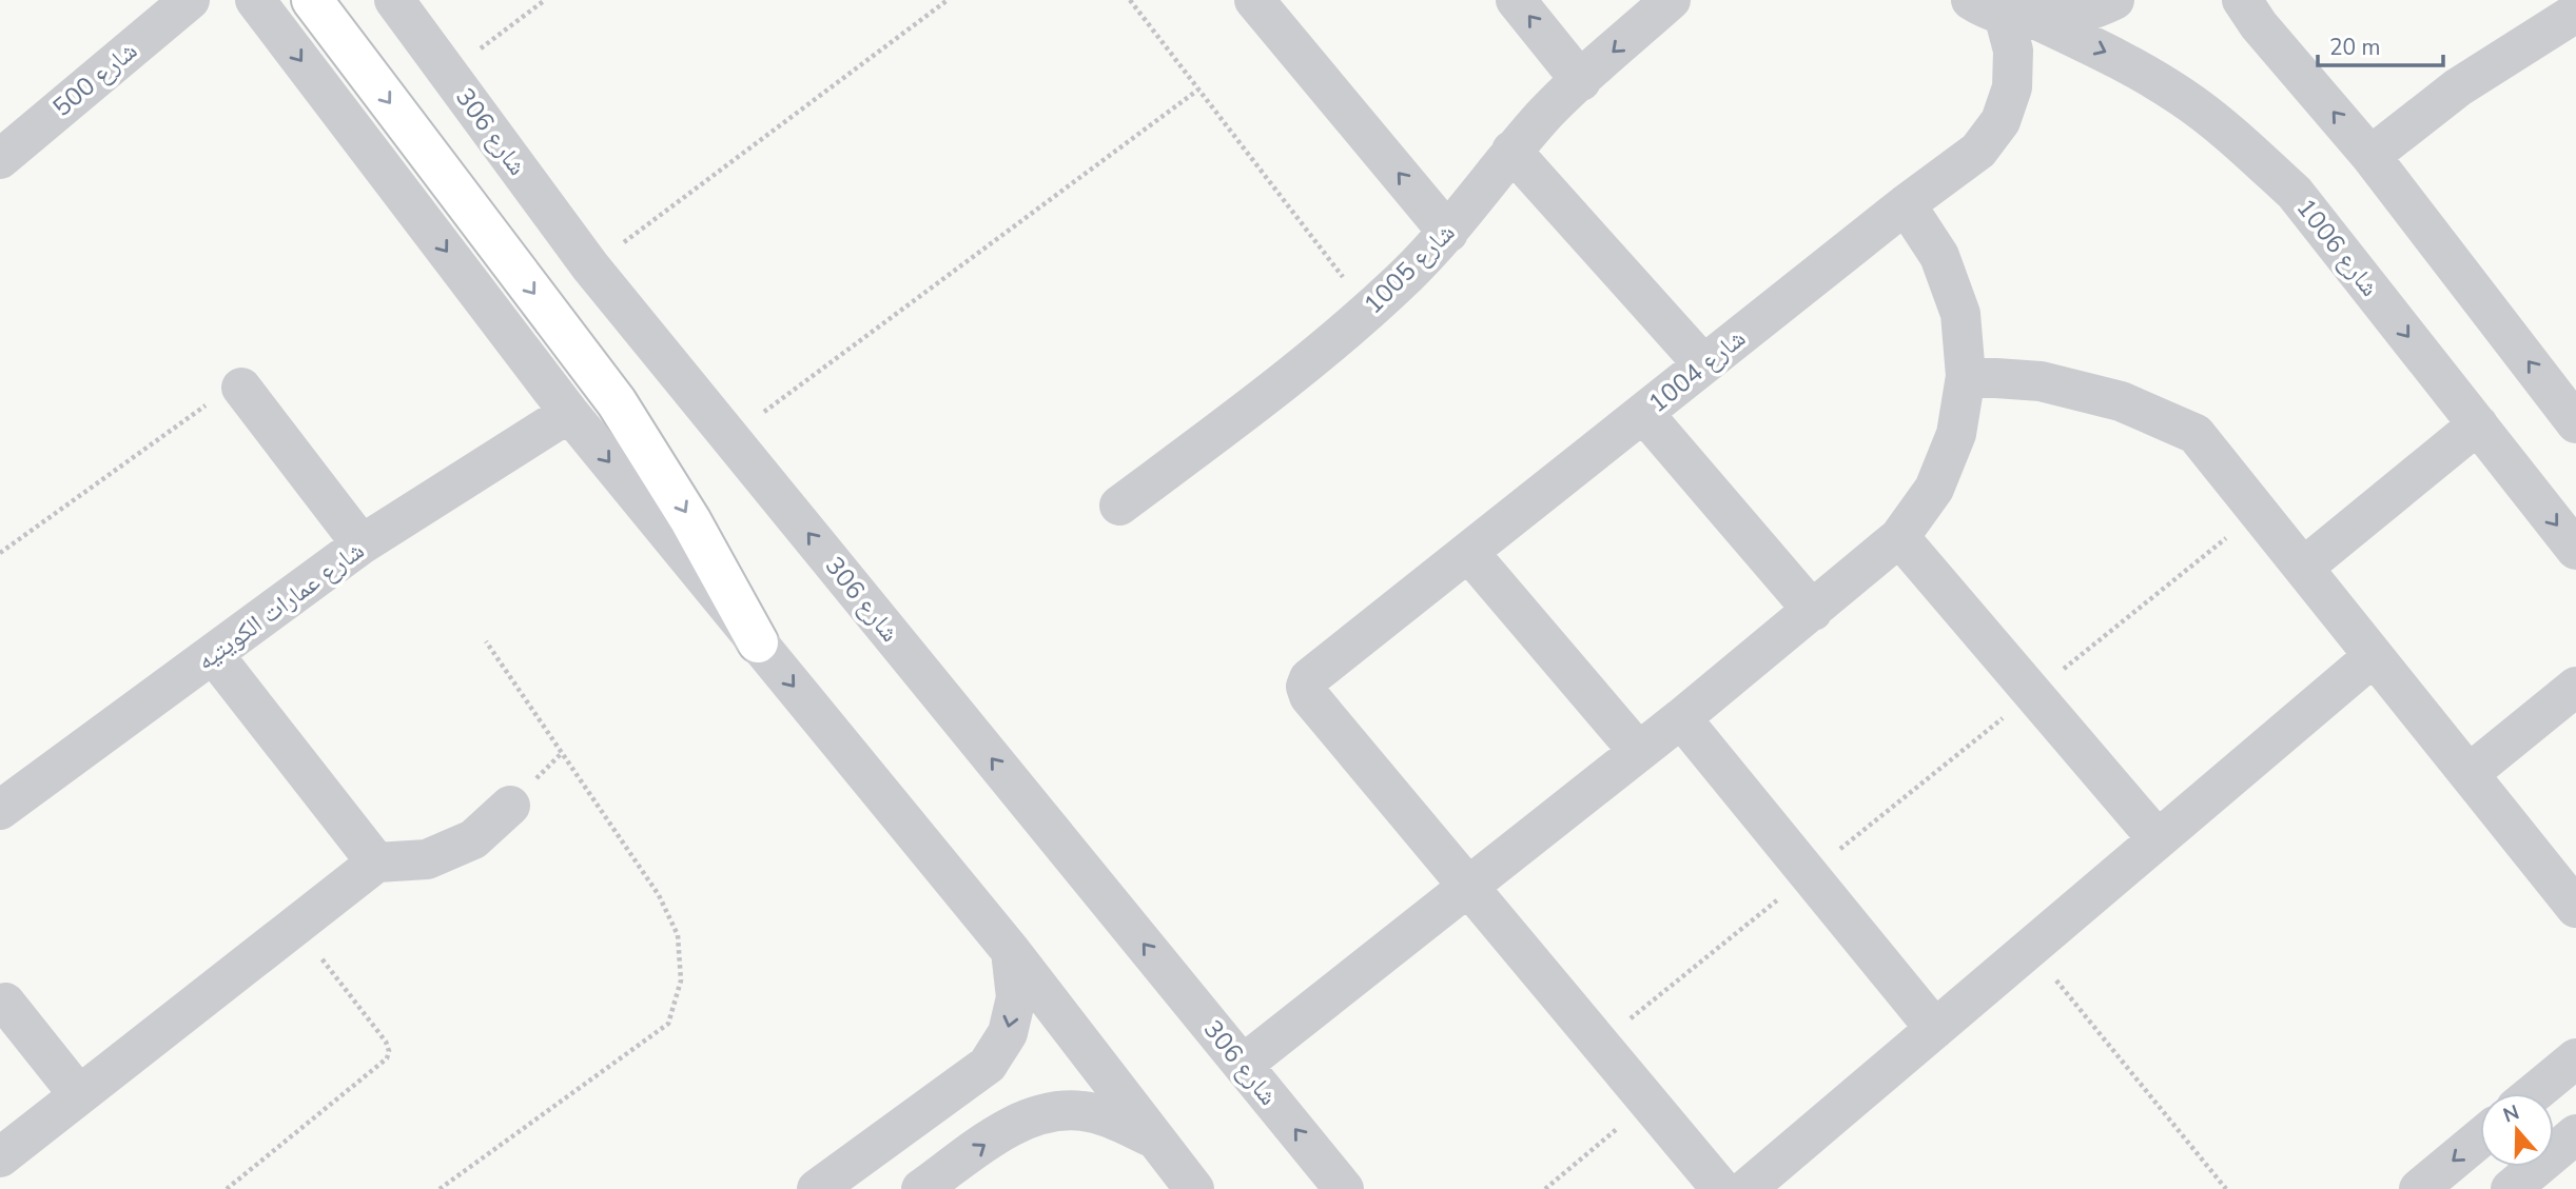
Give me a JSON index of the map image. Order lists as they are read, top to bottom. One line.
{"streets":{"street":["شارع 500","شارع 306","شارع 1006","شارع 1005","شارع 1004","شارع عمارات الكويتيه"]},"crossings":[["شارع 1006","شارع 1004"]],"scale_bar":"20 m","north":"top"}
